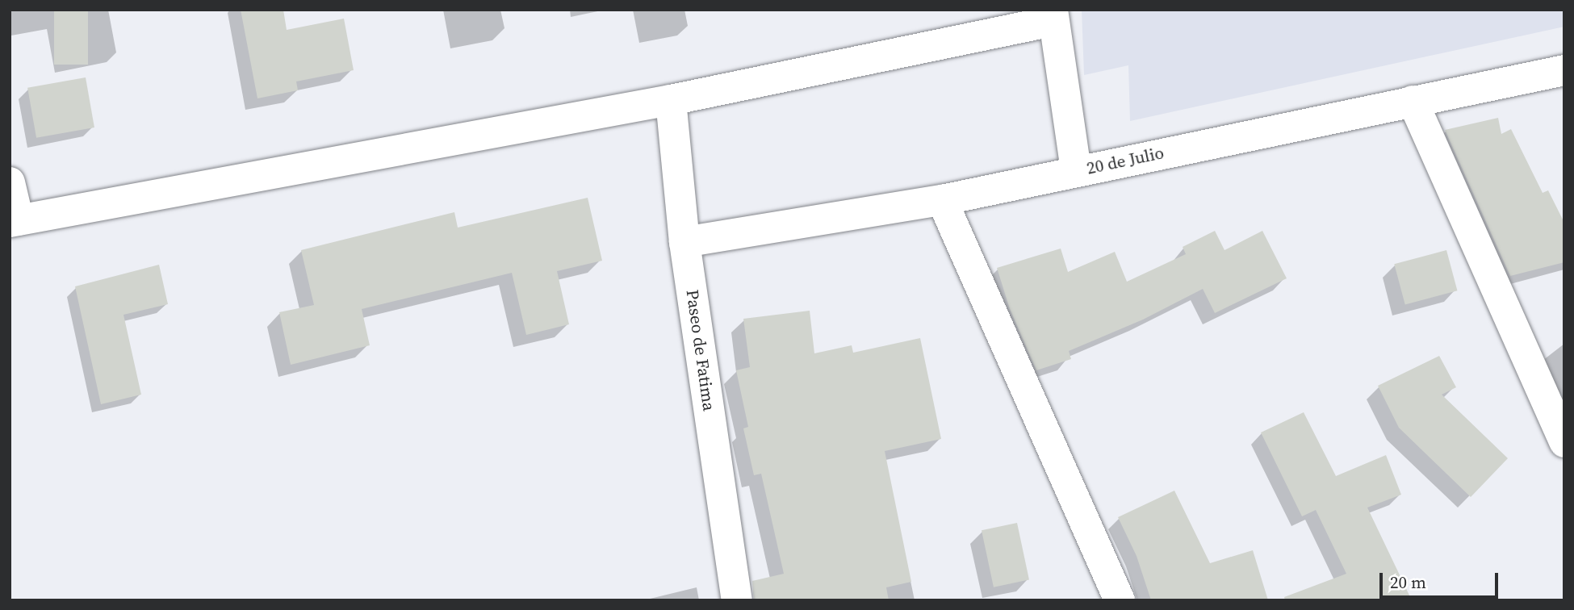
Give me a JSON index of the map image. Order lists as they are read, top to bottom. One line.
{"streets":{"street":["20 de Julio","Paseo de Fatima"]},"crossings":[["20 de Julio","Paseo de Fatima"]],"scale_bar":"20 m"}
